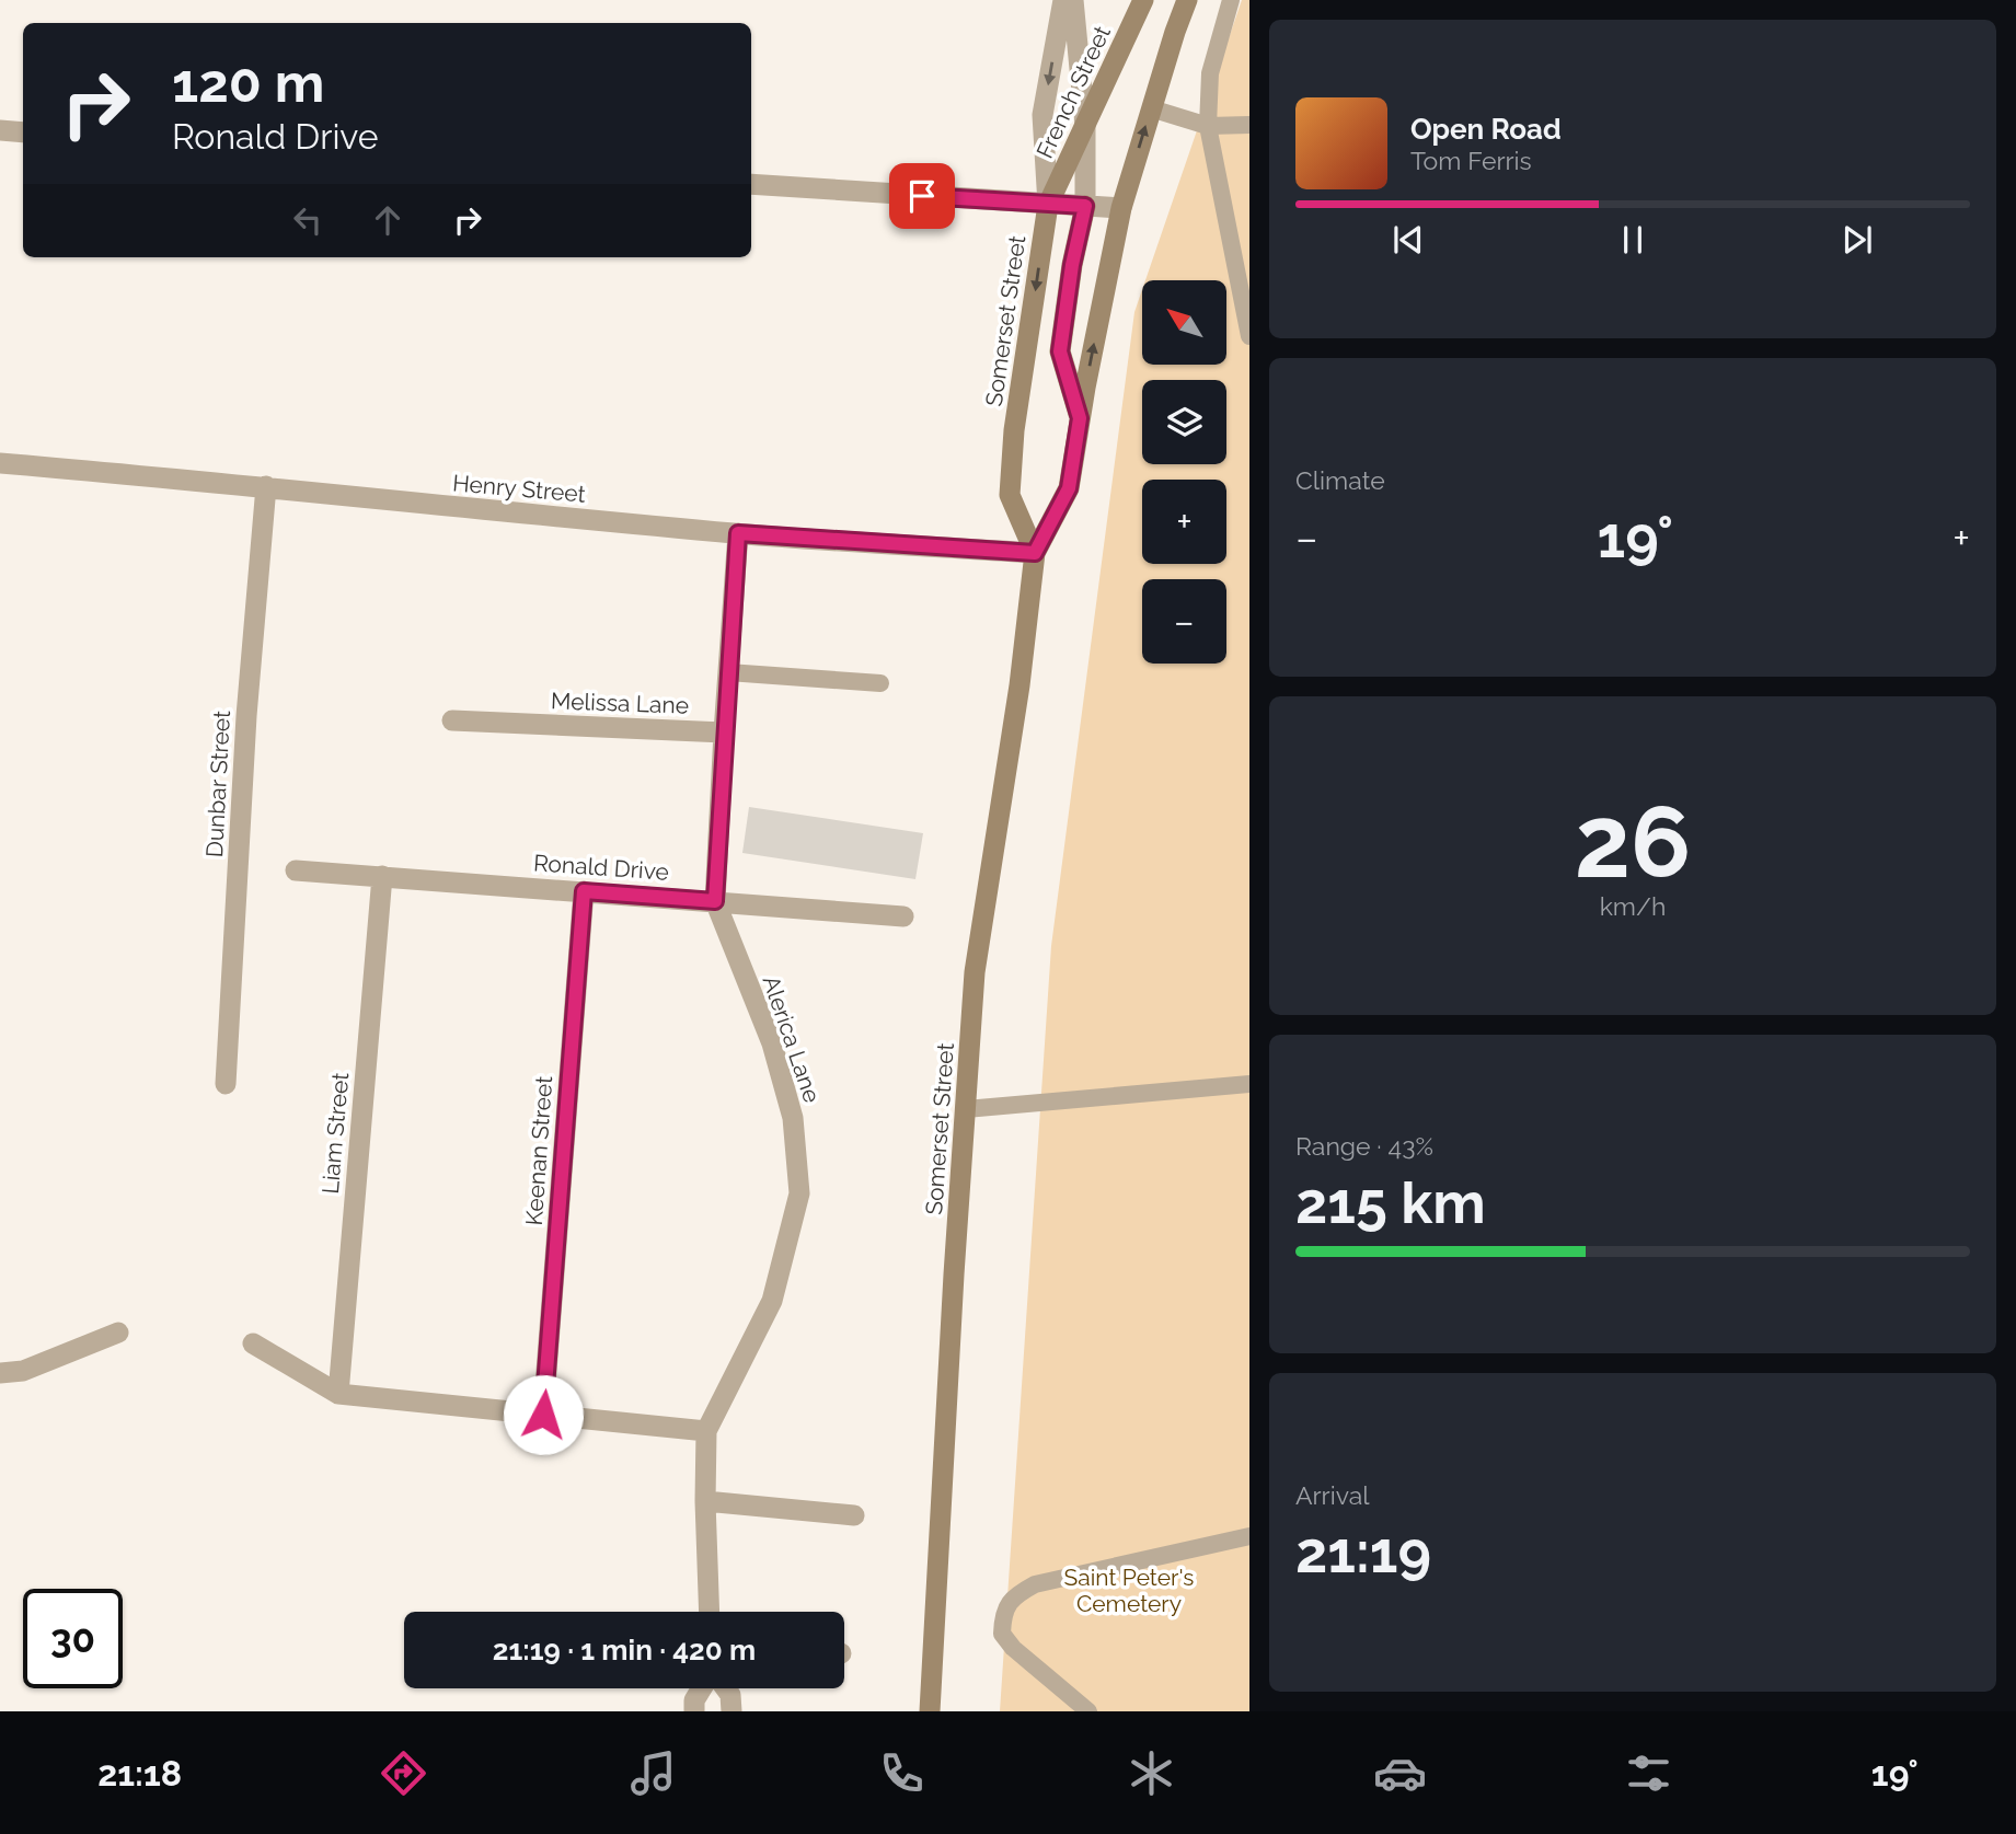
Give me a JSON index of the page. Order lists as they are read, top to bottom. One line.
{"streets":{"main road":["French Street","Somerset Street"],"street":["Henry Street","Melissa Lane","Dunbar Street","Ronald Drive","Alerica Lane","Liam Street","Keenan Street"]},"crossings":[["French Street","Somerset Street"],["Somerset Street","Henry Street"],["Henry Street","Dunbar Street"],["Melissa Lane","Alerica Lane"],["Ronald Drive","Alerica Lane"],["Ronald Drive","Liam Street"],["Ronald Drive","Keenan Street"]],"parks":["Saint Peter's Cemetery"],"north":"top left","page":{"turn":["120 m","Ronald Drive"],"song":["Open Road","Tom Ferris"],"map_buttons":["+","−"],"tile":["Climate",["26","km/h"],["Range · 43%","215 km"],["Arrival","21:19"]],"heat":["−","19°","+"],"limit":"30","trip":"21:19 · 1 min · 420 m","tabs":["21:18","19°"]}}
